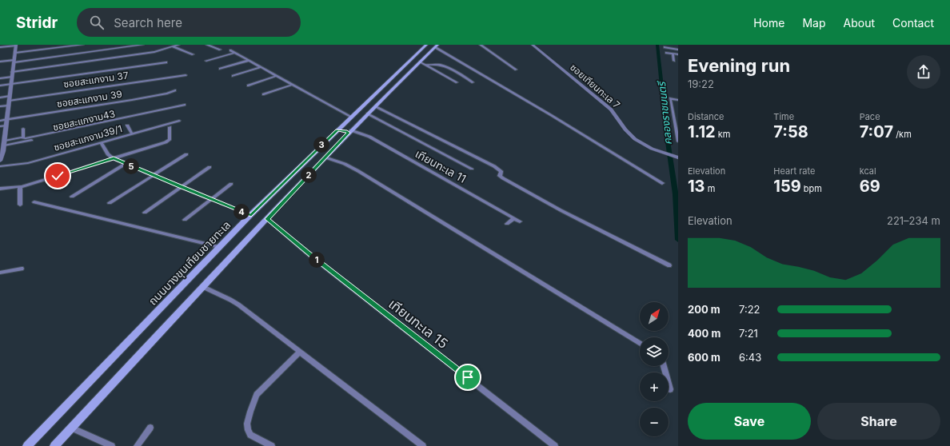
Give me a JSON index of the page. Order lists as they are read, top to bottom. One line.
{"streets":{"main road":["ถนนบางขุนเทียนชายทะเล"],"street":["ซอยสะแกงาม 37","ซอยเทียนทะเล 7","ซอยสะแกงาม 39","ซอยสะแกงาม43","ซอยสะแกงาม39/1","เทียนทะเล 11","เทียนทะเล 15"]},"water":["คลองราชมนตรี"],"north":"top right","page":{"header":"Stridr","search":"Search here","nav":["Home","Map","About","Contact"],"heading":["Evening run","19:22"],"stats":[["Distance","1.12 km"],["Time","7:58"],["Pace","7:07 /km"],["Elevation","13 m"],["Heart rate","159 bpm"],["kcal","69"]],"pins":["3","5","2","4","1"],"chart":["Elevation","221–234 m"],"list":[{"name":"200 m","note":"7:22"},{"name":"400 m","note":"7:21"},{"name":"600 m","note":"6:43"}],"map_buttons":["+","−"],"buttons":["Save","Share"]}}
